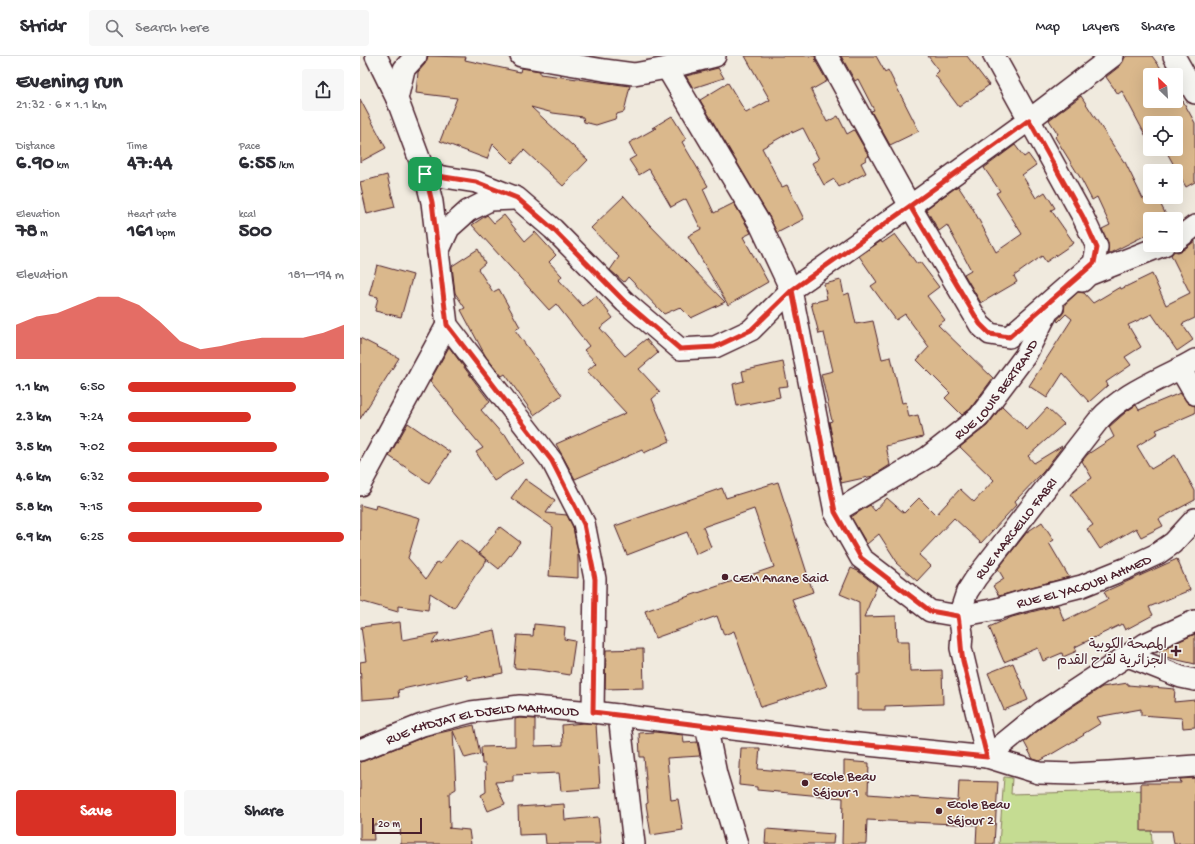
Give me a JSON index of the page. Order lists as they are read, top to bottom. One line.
{"streets":{"street":["RUE LOUIS BERTRAND","RUE MARCELLO FABRI","RUE EL YACOUBI AHMED","RUE KHDJAT EL DJELD MAHMOUD"]},"crossings":[["RUE MARCELLO FABRI","RUE EL YACOUBI AHMED"]],"places":{"other":["CEM Anane Said","Ecole Beau Séjour 1","Ecole Beau Séjour 2"],"health":["المصحة الكوبية الجزائرية لقرح القدم"]},"scale_bar":"20 m","north":"top left","page":{"header":"Stridr","search":"Search here","nav":["Map","Layers","Share"],"heading":["Evening run","21:32 · 6 × 1.1 km"],"map_buttons":["+","−"],"stats":[["Distance","6.90 km"],["Time","47:44"],["Pace","6:55 /km"],["Elevation","78 m"],["Heart rate","161 bpm"],["kcal","500"]],"chart":["Elevation","181–194 m"],"list":[{"name":"1.1 km","note":"6:50"},{"name":"2.3 km","note":"7:24"},{"name":"3.5 km","note":"7:02"},{"name":"4.6 km","note":"6:32"},{"name":"5.8 km","note":"7:15"},{"name":"6.9 km","note":"6:25"}],"buttons":["Save","Share"],"scale":"20 m"}}
